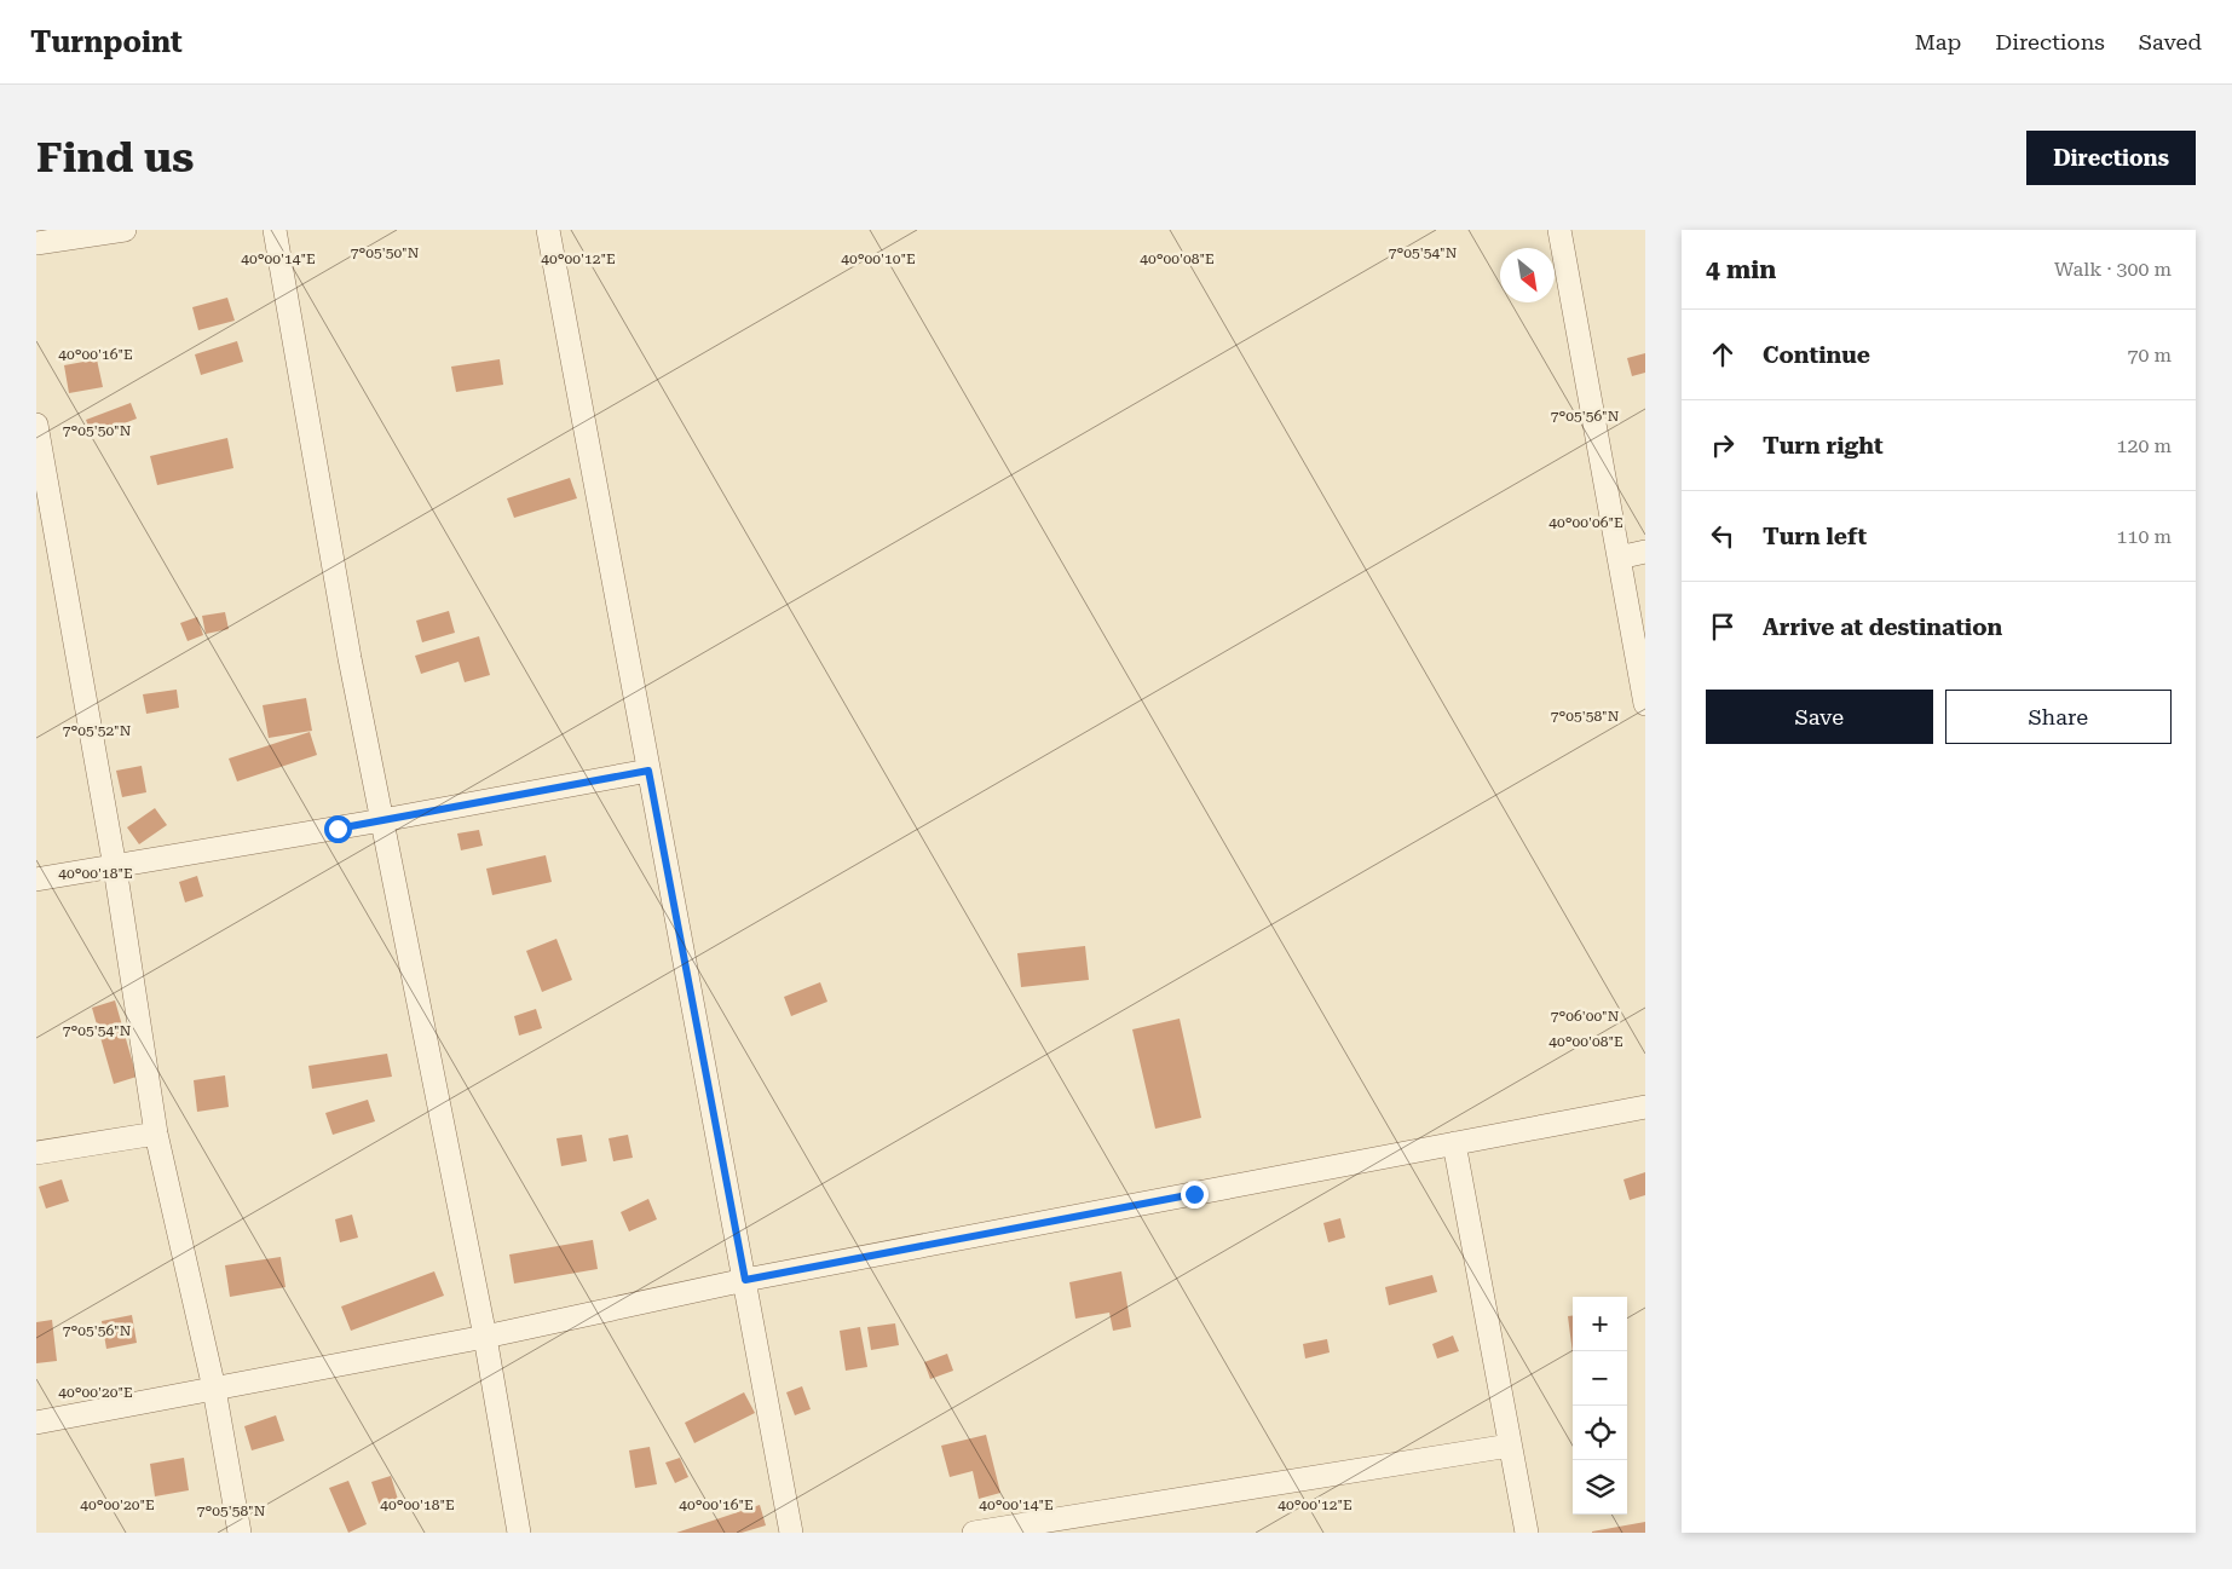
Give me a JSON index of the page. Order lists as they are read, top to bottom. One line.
{"north":"bottom right","page":{"header":"Turnpoint","nav":["Map","Directions","Saved"],"buttons":["Directions",["Save","Share"]],"title":"Find us","heading":["4 min","Walk · 300 m"],"list":[["Continue","70 m"],["Turn right","120 m"],["Turn left","110 m"],"Arrive at destination"],"map_buttons":["+","−"]},"coordinates":["7°05'50\"N","7°05'54\"N","40°00'08\"E","40°00'14\"E","40°00'12\"E","40°00'10\"E","40°00'16\"E","7°05'56\"N","40°00'06\"E","7°05'58\"N","7°05'52\"N","40°00'18\"E","7°06'00\"N","40°00'20\"E"]}
